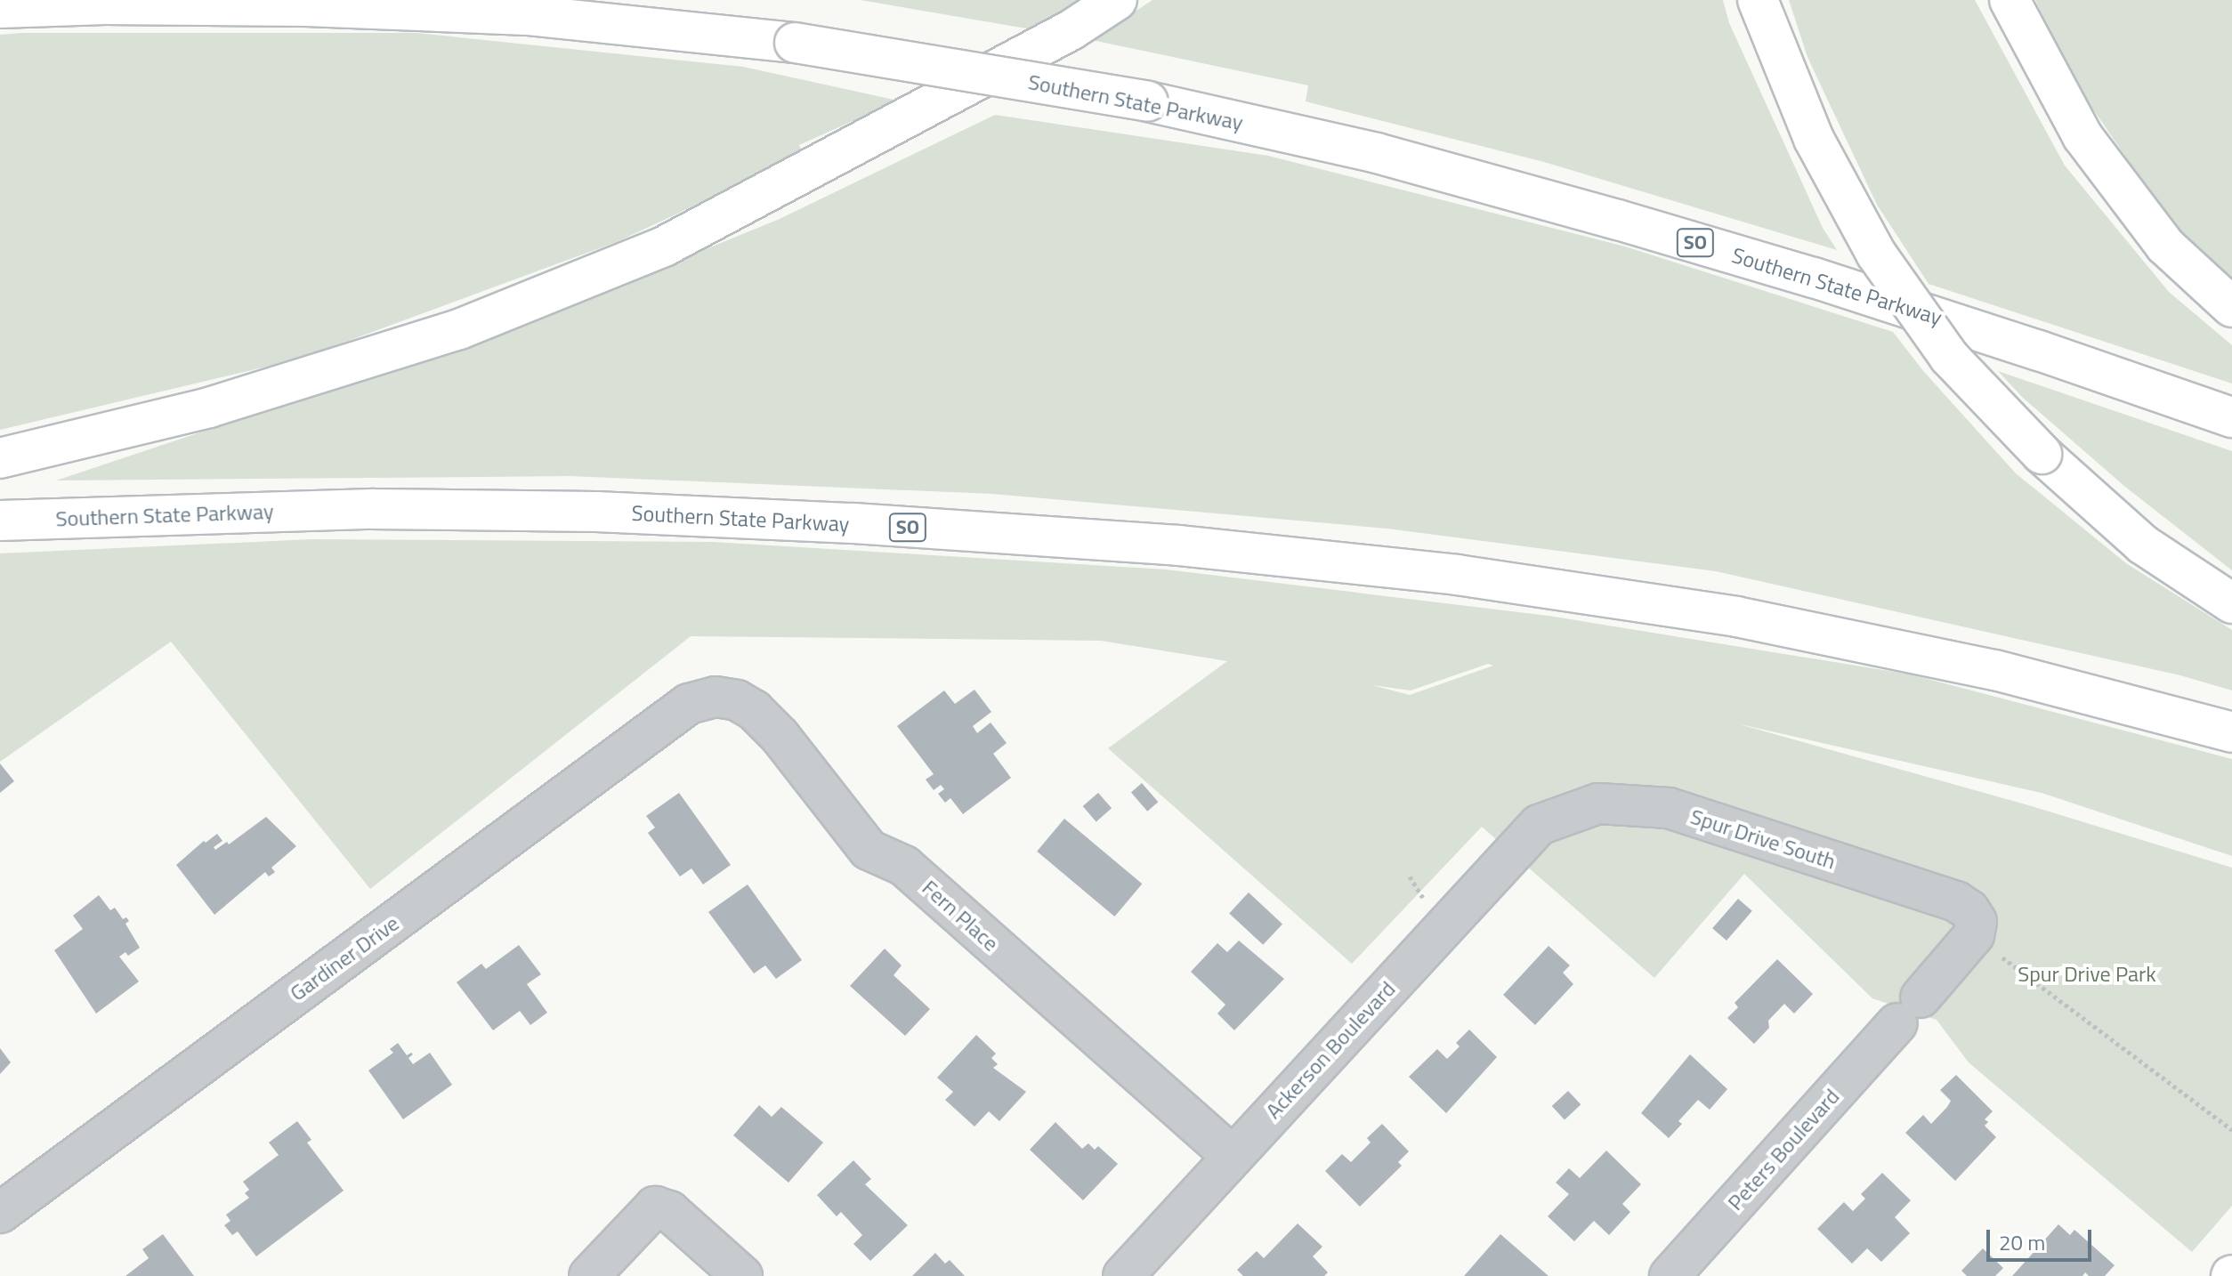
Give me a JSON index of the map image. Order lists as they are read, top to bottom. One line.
{"streets":{"highway":["Southern State Parkway","SO"],"street":["Spur Drive South","Fern Place","Gardiner Drive","Ackerson Boulevard","Peters Boulevard"]},"crossings":[["Spur Drive South","Ackerson Boulevard"],["Spur Drive South","Peters Boulevard"],["Fern Place","Gardiner Drive"],["Fern Place","Ackerson Boulevard"]],"parks":["Spur Drive Park"],"scale_bar":"20 m"}
